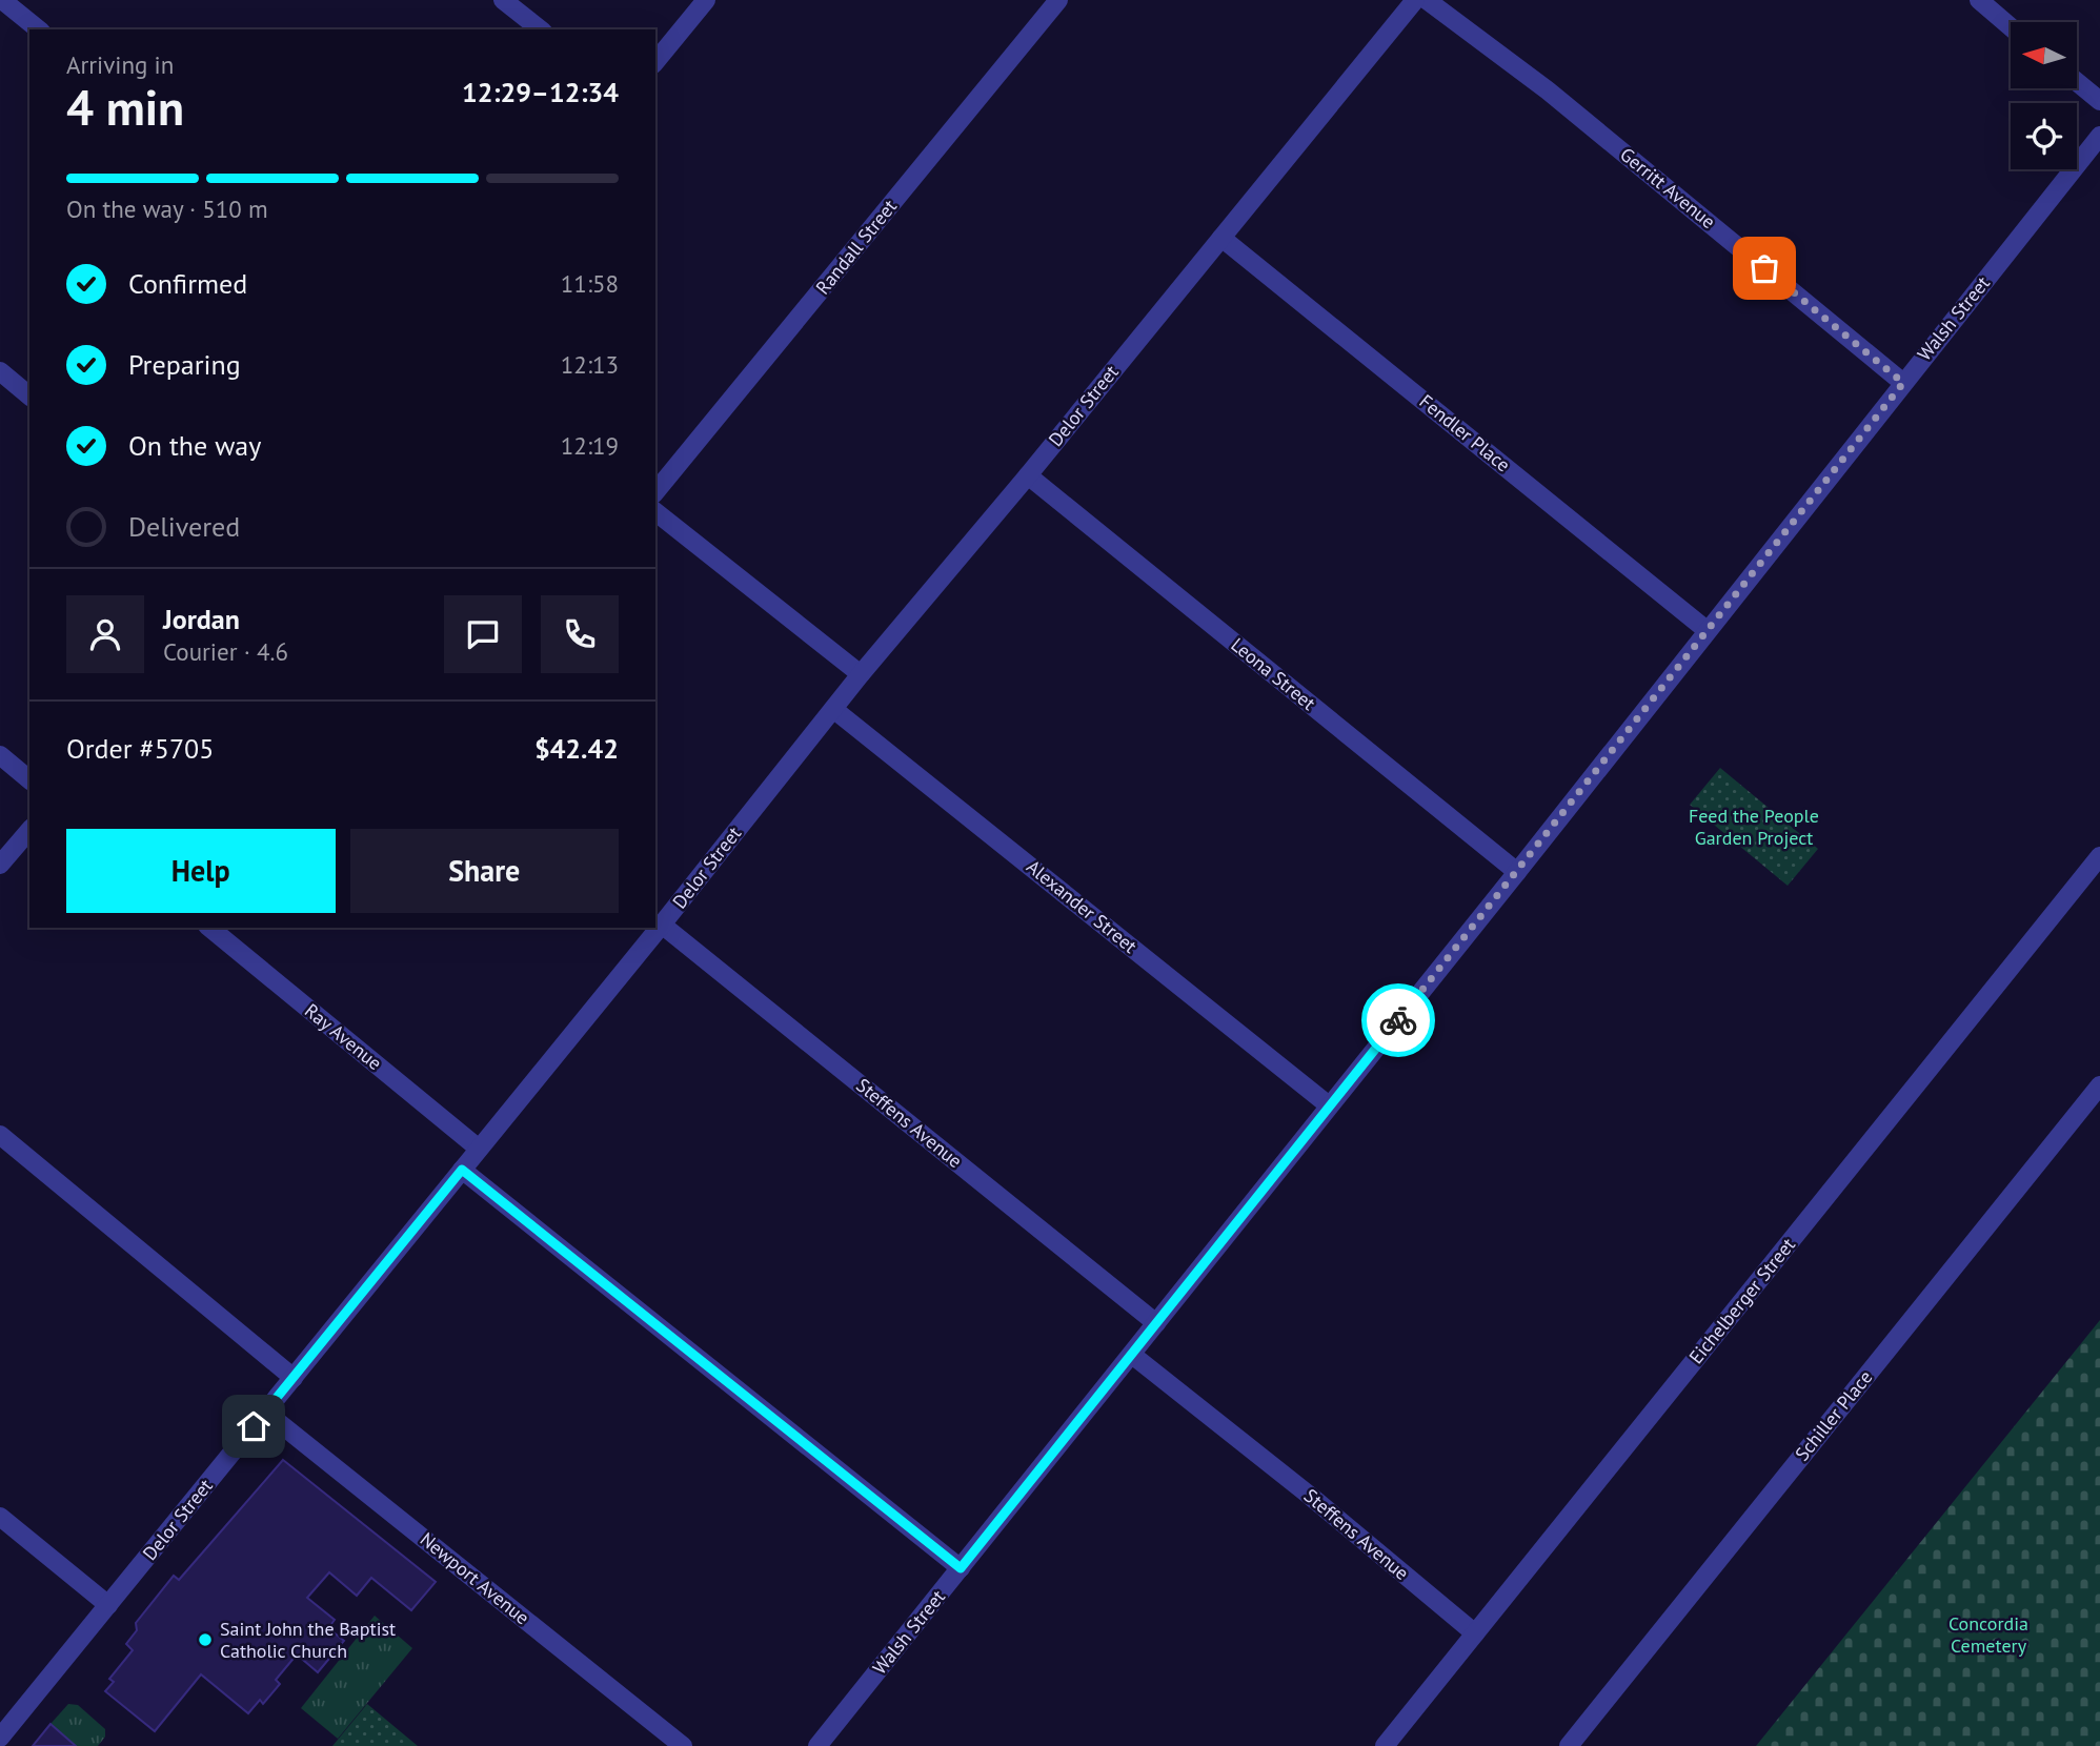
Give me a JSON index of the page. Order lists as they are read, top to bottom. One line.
{"streets":{"street":["Gerritt Avenue","Randall Street","Walsh Street","Delor Street","Fendler Place","Leona Street","Alexander Street","Ray Avenue","Steffens Avenue","Eichelberger Street","Schiller Place","Newport Avenue"]},"crossings":[["Gerritt Avenue","Walsh Street"],["Walsh Street","Fendler Place"],["Walsh Street","Leona Street"],["Walsh Street","Alexander Street"],["Walsh Street","Steffens Avenue"],["Delor Street","Fendler Place"],["Delor Street","Leona Street"],["Delor Street","Alexander Street"],["Delor Street","Ray Avenue"],["Delor Street","Steffens Avenue"],["Delor Street","Newport Avenue"],["Steffens Avenue","Eichelberger Street"]],"parks":["Feed the People Garden Project","Concordia Cemetery"],"places":["Saint John the Baptist Catholic Church"],"north":"left","page":{"heading":["4 min","Arriving in","12:29–12:34"],"panel":["Jordan","Courier · 4.6","Order #5705","$42.42"],"bar":"On the way · 510 m","list":[["Confirmed","11:58"],["Preparing","12:13"],["On the way","12:19"],"Delivered"],"buttons":["Help","Share"]}}
